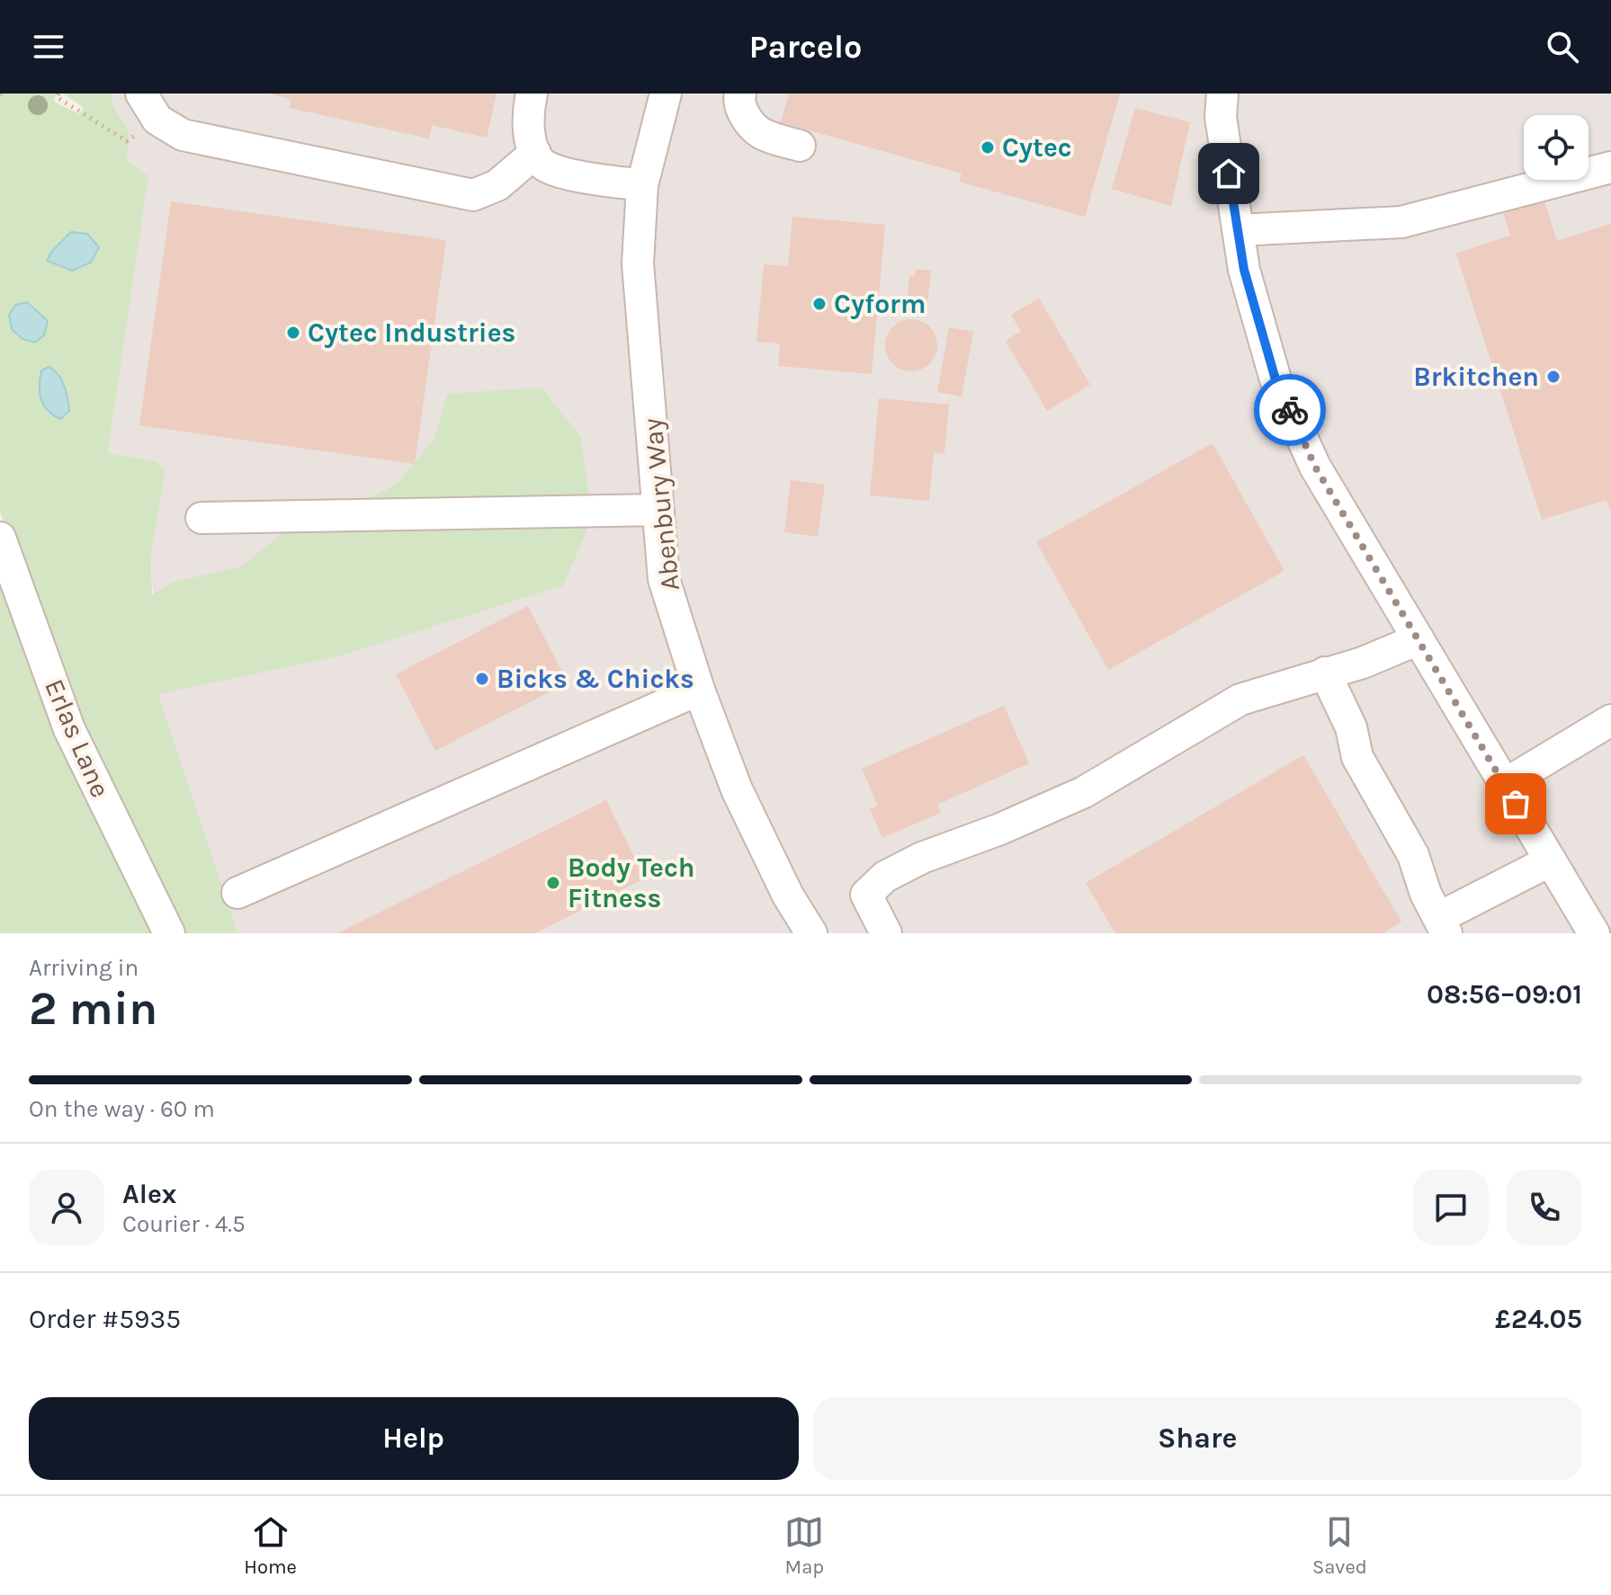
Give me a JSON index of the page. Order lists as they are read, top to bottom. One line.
{"streets":{"street":["Abenbury Way","Erlas Lane"]},"places":["Cytec","Cyform","Cytec Industries","Brkitchen","Bicks & Chicks","Body Tech Fitness"],"page":{"header":"Parcelo","heading":["2 min","Arriving in","08:56–09:01"],"panel":["Alex","Courier · 4.5","Order #5935","£24.05"],"bar":"On the way · 60 m","buttons":["Help","Share"],"tabs":["Home","Map","Saved"]}}
